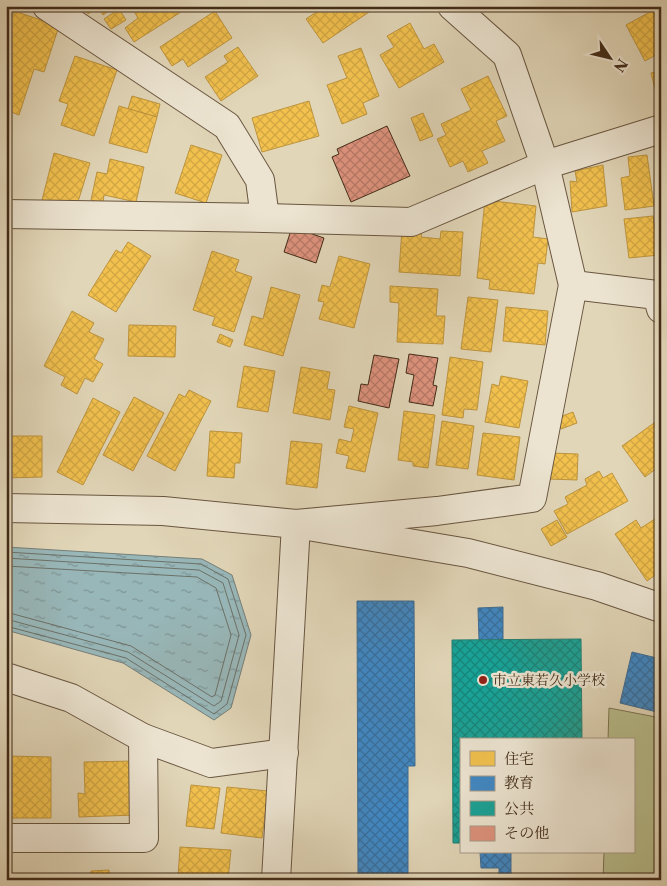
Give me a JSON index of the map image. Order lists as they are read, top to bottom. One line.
{"places":["市立東若久小学校"],"legend":["住宅","教育","公共","その他"],"north":"bottom right"}
